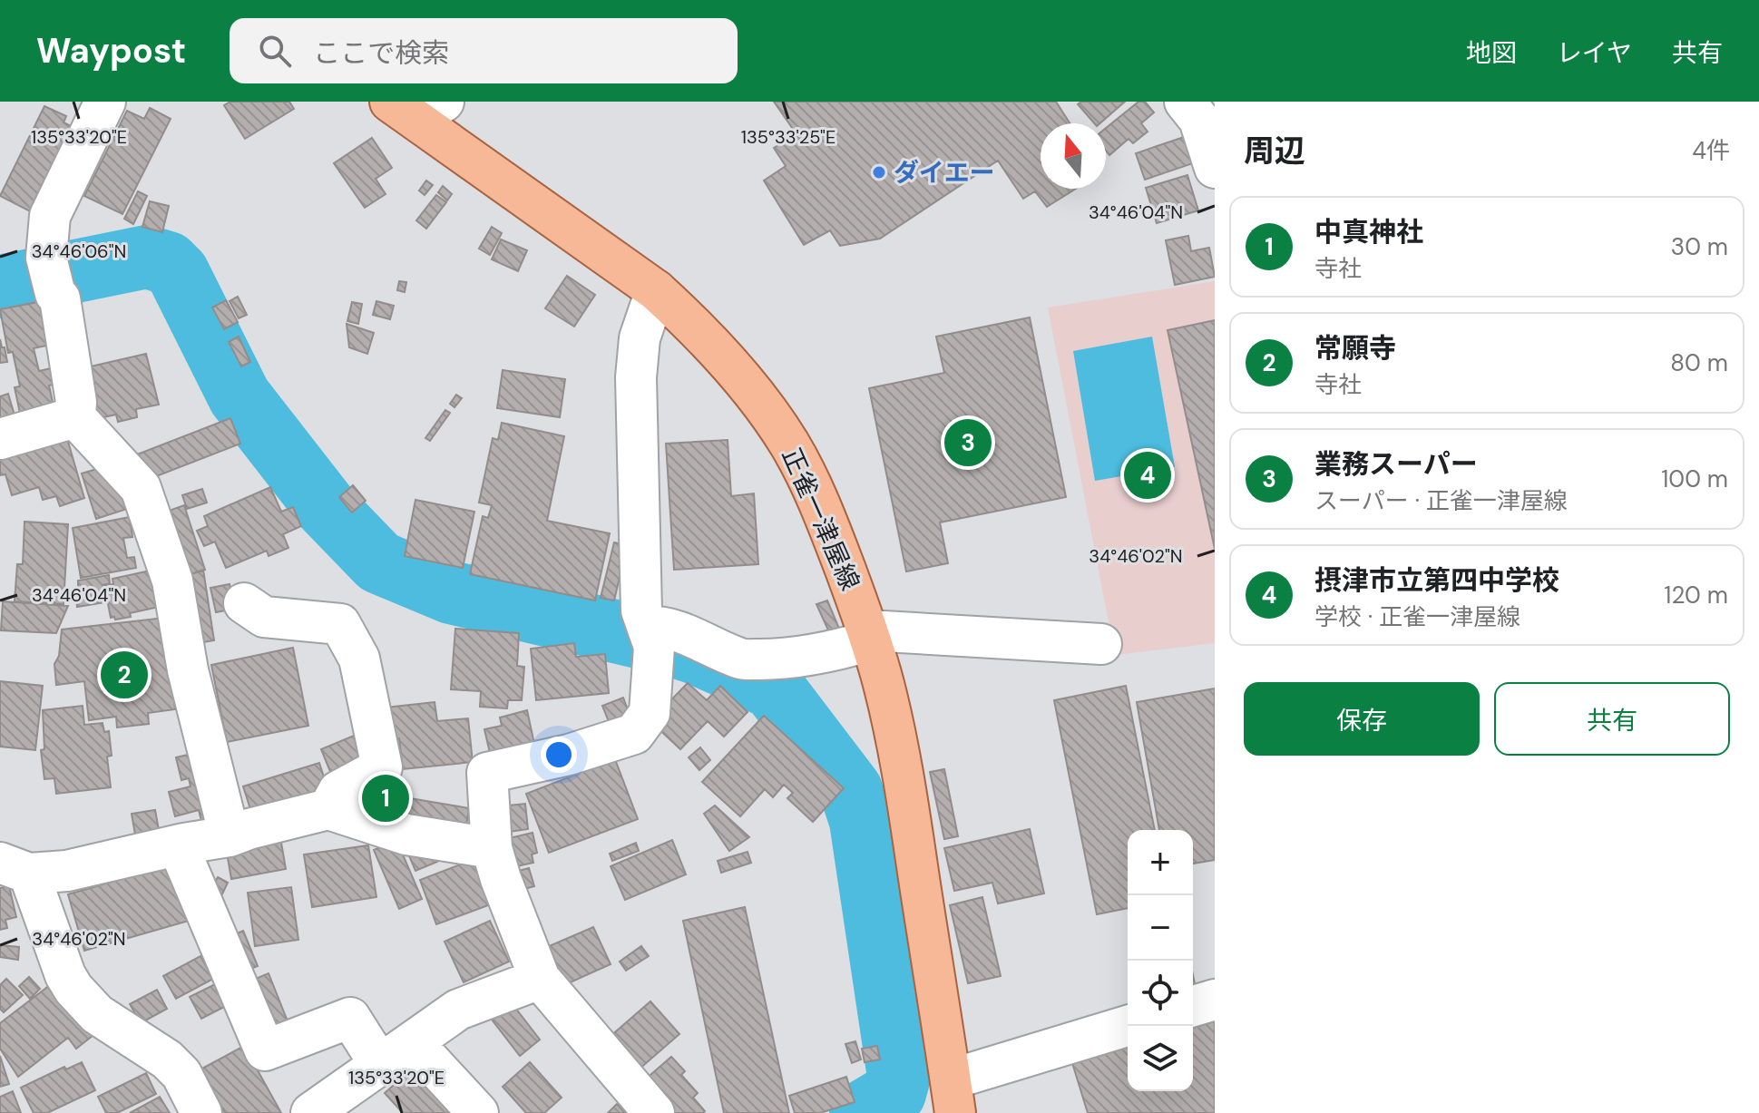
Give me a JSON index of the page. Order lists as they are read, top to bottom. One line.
{"streets":{"main road":["正雀一津屋線"]},"places":["ダイエー"],"north":"top","page":{"header":"Waypost","search":"ここで検索","nav":["地図","レイヤ","共有"],"heading":["周辺","4件"],"list":[{"mark":"1","name":"中真神社","note":"寺社","value":"30 m"},{"mark":"2","name":"常願寺","note":"寺社","value":"80 m"},{"mark":"3","name":"業務スーパー","note":"スーパー · 正雀一津屋線","value":"100 m"},{"mark":"4","name":"摂津市立第四中学校","note":"学校 · 正雀一津屋線","value":"120 m"}],"pins":["3","4","2","1"],"buttons":["保存","共有"],"map_buttons":["+","−"]},"coordinates":["135°33'20\"E","135°33'25\"E","34°46'04\"N","34°46'06\"N","34°46'02\"N"]}
